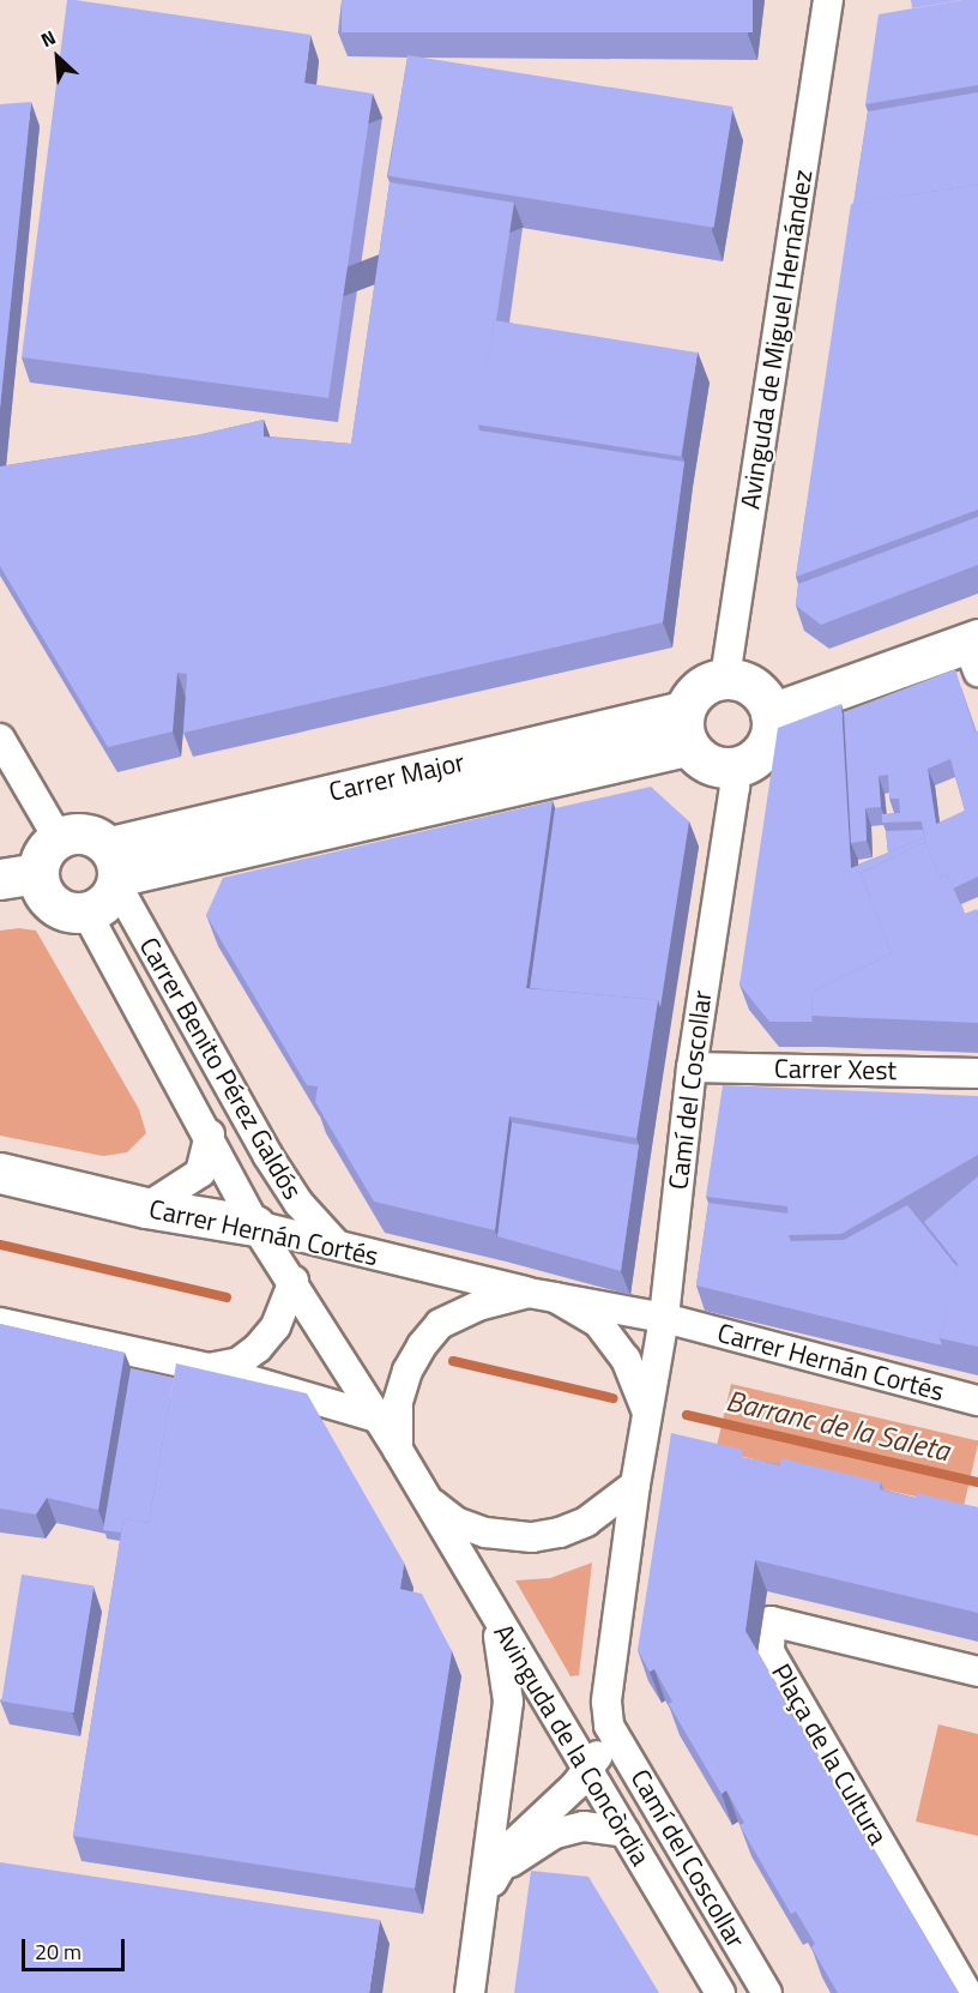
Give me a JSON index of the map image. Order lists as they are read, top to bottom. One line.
{"streets":{"street":["Avinguda de Miguel Hernández","Carrer Major","Carrer Benito Pérez Galdós","Carrer Xest","Camí del Coscollar","Carrer Hernán Cortés","Avinguda de la Concòrdia","Plaça de la Cultura"]},"crossings":[["Avinguda de Miguel Hernández","Carrer Major"],["Avinguda de Miguel Hernández","Camí del Coscollar"],["Carrer Major","Carrer Benito Pérez Galdós"],["Carrer Major","Camí del Coscollar"],["Carrer Benito Pérez Galdós","Camí del Coscollar"],["Carrer Benito Pérez Galdós","Carrer Hernán Cortés"],["Carrer Benito Pérez Galdós","Avinguda de la Concòrdia"],["Carrer Xest","Camí del Coscollar"],["Camí del Coscollar","Carrer Hernán Cortés"],["Camí del Coscollar","Avinguda de la Concòrdia"],["Carrer Hernán Cortés","Avinguda de la Concòrdia"]],"water":["Barranc de la Saleta"],"scale_bar":"20 m","north":"top left"}
